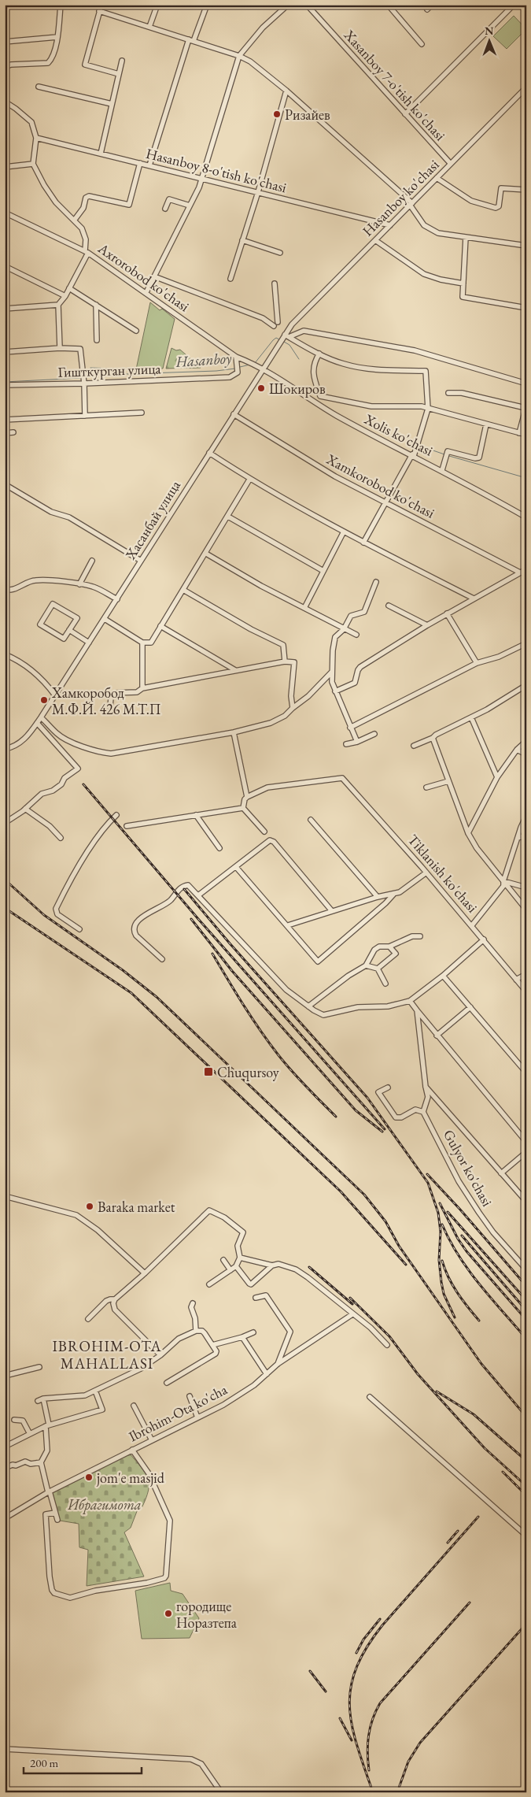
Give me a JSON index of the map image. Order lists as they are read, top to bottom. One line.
{"streets":{"street":["Xasanboy 7-o'tish ko'chasi","Hasanboy 8-o'tish ko'chasi","Hasanboy ko'chasi","Axrorobod ko'chasi","Гишткурган улица","Xolis ko'chasi","Xamkorobod ko'chasi","Хасанбай улица","Tiklanish ko'chasi","Gulyor ko'chasi","Ibrohim-Ota ko'cha"]},"crossings":[["Xasanboy 7-o'tish ko'chasi","Hasanboy ko'chasi"],["Hasanboy 8-o'tish ko'chasi","Hasanboy ko'chasi"],["Hasanboy ko'chasi","Хасанбай улица"],["Axrorobod ko'chasi","Гишткурган улица"],["Axrorobod ko'chasi","Xolis ko'chasi"],["Axrorobod ko'chasi","Хасанбай улица"],["Xolis ko'chasi","Хасанбай улица"],["Xamkorobod ko'chasi","Хасанбай улица"]],"districts":["IBROHIM-OTA MAHALLASI"],"water":["Hasanboy"],"parks":["Ибрагимота"],"places":{"other":["Ризайев","Шокиров","Хамкоробод М.Ф.Й. 426 М.Т.П","Baraka market","jom'e masjid","городище Норазтепа"],"transit":["Chuqursoy"]},"scale_bar":"200 m","north":"top"}
